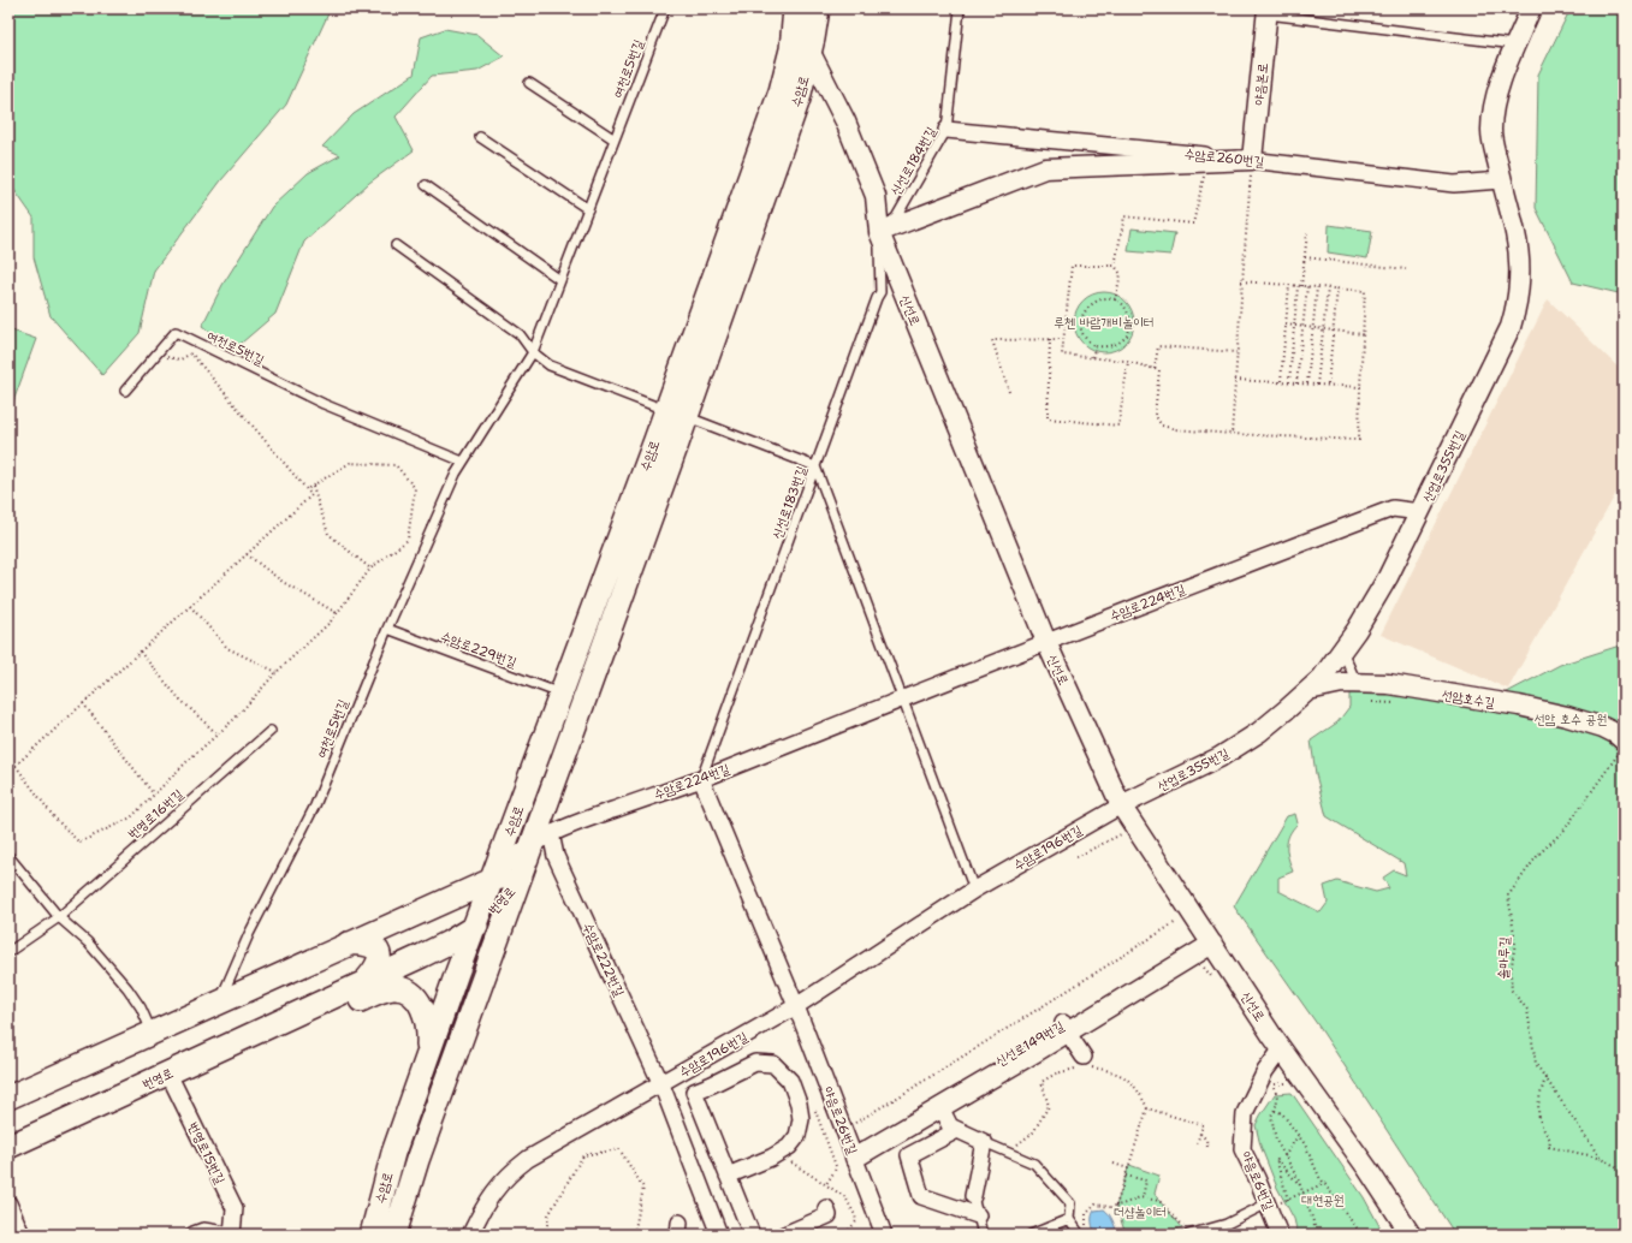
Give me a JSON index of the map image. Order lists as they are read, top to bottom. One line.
{"streets":{"main road":["수암로","번영로"],"street":["야음본로","수암로260번길","신선로","산업로355번길","수암로224번길","선암호수길","수암로196번길","수암로222번길","신선로149번길","야음로26번길","번영로15번길","야음로6번길"],"lane":["여천로5번길","신선로184번길","신선로183번길","수암로229번길","번영로16번길"],"path":["솔마루길"]},"crossings":[["여천로5번길","수암로229번길"],["여천로5번길","번영로"],["야음본로","수암로260번길"],["수암로","신선로"],["수암로","수암로224번길"],["수암로","수암로229번길"],["수암로","번영로"],["수암로","수암로222번길"],["수암로260번길","신선로184번길"],["수암로260번길","산업로355번길"],["신선로184번길","신선로"],["신선로184번길","신선로183번길"],["신선로","산업로355번길"],["신선로","신선로183번길"],["신선로","수암로224번길"],["신선로","수암로196번길"],["신선로","신선로149번길"],["신선로","야음로6번길"],["산업로355번길","선암호수길"],["산업로355번길","수암로196번길"],["신선로183번길","수암로224번길"],["신선로183번길","야음로26번길"],["수암로224번길","번영로"],["수암로224번길","수암로222번길"],["수암로224번길","야음로26번길"],["선암호수길","솔마루길"],["수암로196번길","수암로222번길"],["수암로196번길","야음로26번길"],["번영로","번영로15번길"],["신선로149번길","야음로26번길"]],"parks":["루첸 바람개비놀이터","선암 호수 공원","대현공원","더샵놀이터"]}
